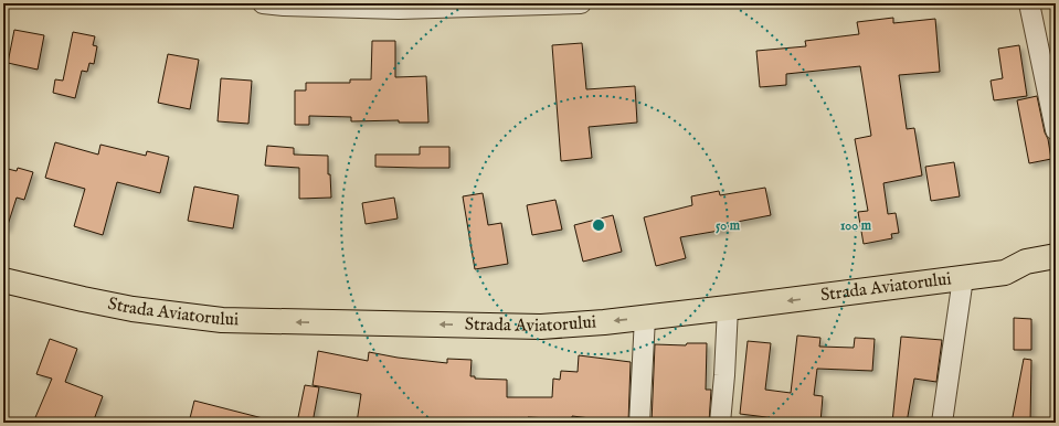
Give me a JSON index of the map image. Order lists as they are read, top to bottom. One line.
{"streets":{"main road":["Strada Aviatorului"]},"one_way":["Strada Aviatorului"],"rings":["50 m","100 m"]}
